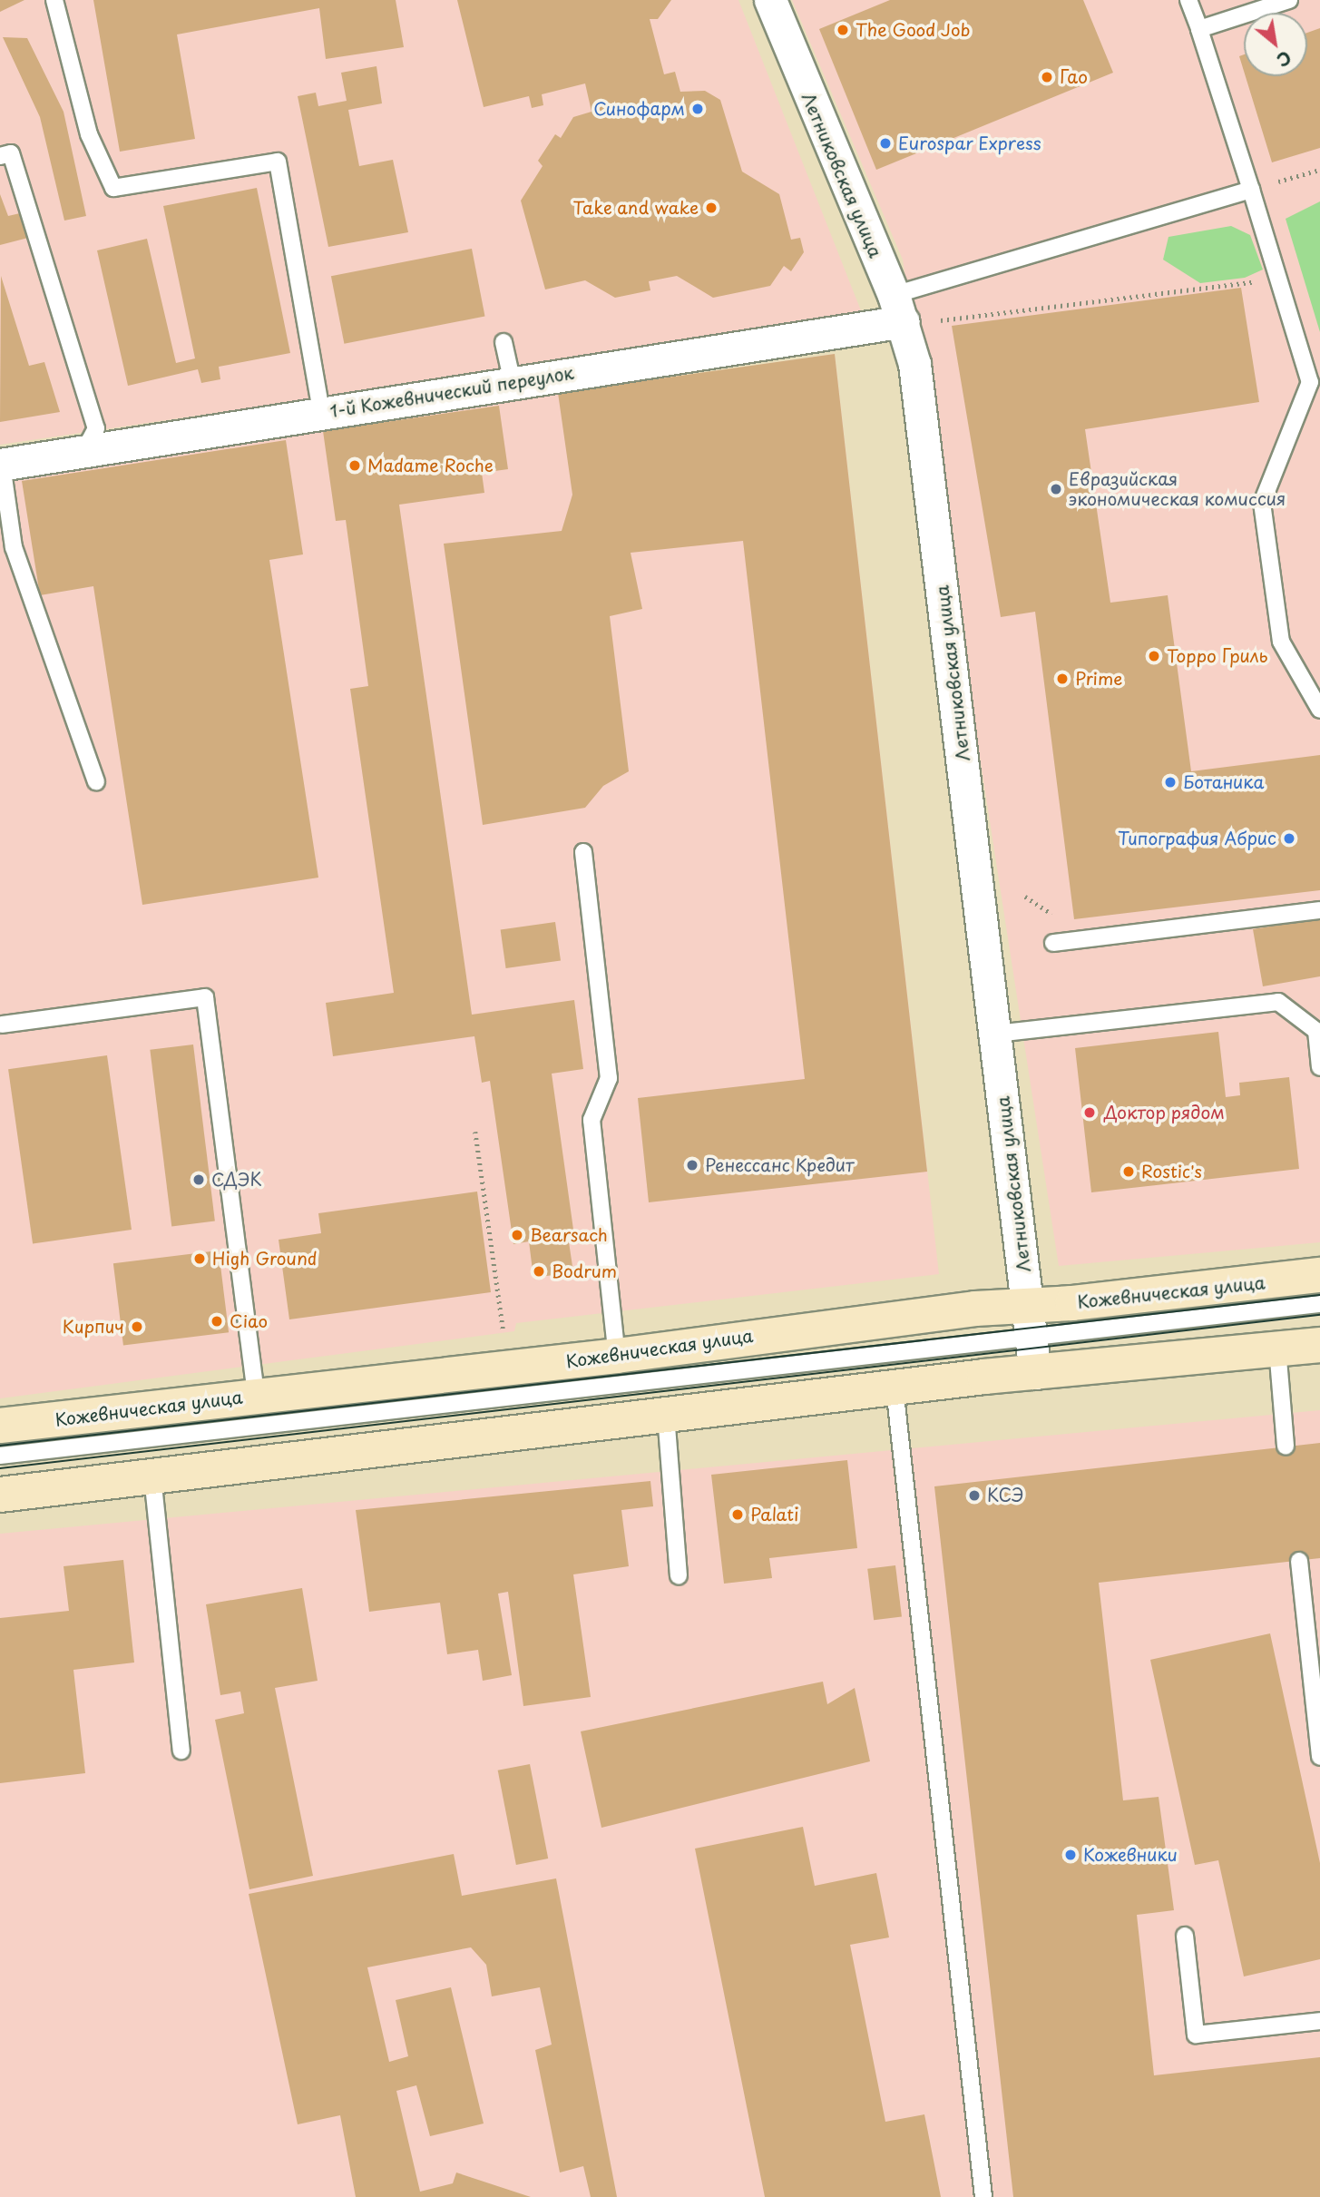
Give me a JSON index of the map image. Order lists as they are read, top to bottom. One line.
{"streets":{"main road":["Кожевническая улица"],"street":["Летниковская улица","1-й Кожевнический переулок"]},"crossings":[["Летниковская улица","1-й Кожевнический переулок"],["Летниковская улица","Кожевническая улица"]],"places":["The Good Job","Гао","Синофарм","Eurospar Express","Take and wake","Madame Roche","Евразийская экономическая комиссия","Торро Гриль","Prime","Ботаника","Типография Абрис","Доктор рядом","Ренессанс Кредит","Rostic's","СДЭК","Bearsach","High Ground","Bodrum","Ciao","Кирпич","КСЭ","Palati","Кожевники"],"north":"bottom right"}
